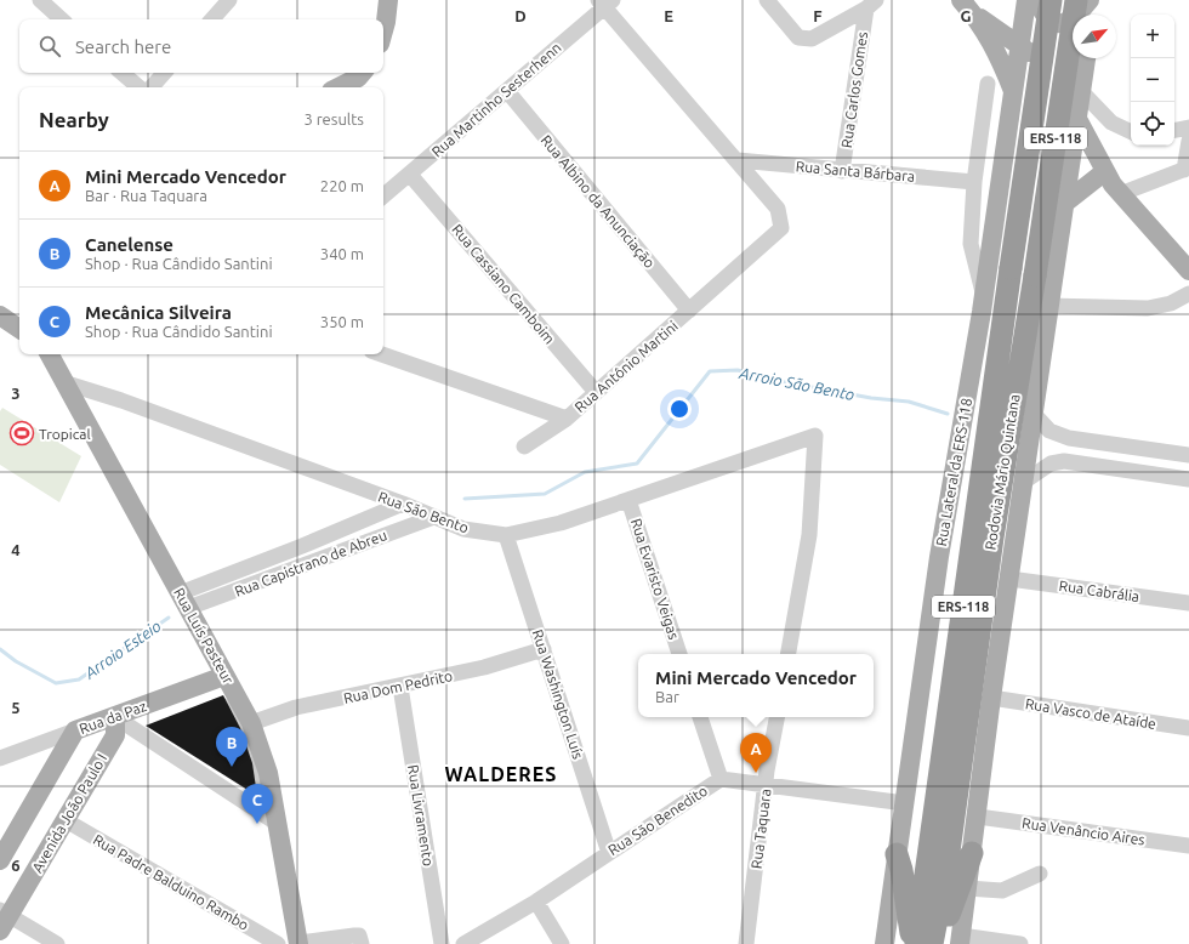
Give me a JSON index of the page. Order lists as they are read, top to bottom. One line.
{"streets":{"highway":["ERS-118","Rodovia Mário Quintana"],"main road":["Rua Lateral da ERS-118","Rua Luís Pasteur","Rua da Paz","Avenida João Paulo I"],"street":["Rua Carlos Gomes","Rua Martinho Sesterhenn","Rua Santa Bárbara","Rua Albino da Anunciação","Rua Cassiano Camboim","Rua Antônio Martini","Rua São Bento","Rua Capistrano de Abreu","Rua Evaristo Veigas","Rua Cabrália","Rua Dom Pedrito","Rua Washington Luís","Rua Vasco de Ataíde","Rua Livramento","Rua São Benedito","Rua Taquara","Rua Venâncio Aires","Rua Padre Balduino Rambo"]},"crossings":[["Rua Carlos Gomes","Rua Santa Bárbara"],["Rua Martinho Sesterhenn","Rua Albino da Anunciação"],["Rua Martinho Sesterhenn","Rua Cassiano Camboim"],["Rua Santa Bárbara","Rua Antônio Martini"],["Rua Albino da Anunciação","Rua Antônio Martini"],["Rua Cassiano Camboim","Rua Antônio Martini"],["Rua Lateral da ERS-118","Rua São Benedito"],["Rua São Bento","Rua Capistrano de Abreu"],["Rua São Bento","Rua Evaristo Veigas"],["Rua São Bento","Rua Luís Pasteur"],["Rua São Bento","Rua Washington Luís"],["Rua Capistrano de Abreu","Rua Luís Pasteur"],["Rua Luís Pasteur","Rua Dom Pedrito"],["Rua Luís Pasteur","Rua da Paz"],["Rua Dom Pedrito","Rua Washington Luís"],["Rua Dom Pedrito","Rua Livramento"],["Rua Washington Luís","Rua São Benedito"],["Rua da Paz","Avenida João Paulo I"],["Avenida João Paulo I","Rua Padre Balduino Rambo"],["Rua São Benedito","Rua Taquara"]],"districts":["WALDERES"],"water":["Arroio São Bento","Arroio Esteio"],"places":{"sports":["Tropical"]},"north":"top right","page":{"map_buttons":["+","−"],"search":"Search here","heading":["Nearby","3 results"],"list":[{"mark":"A","name":"Mini Mercado Vencedor","note":"Bar · Rua Taquara","value":"220 m"},{"mark":"B","name":"Canelense","note":"Shop · Rua Cândido Santini","value":"340 m"},{"mark":"C","name":"Mecânica Silveira","note":"Shop · Rua Cândido Santini","value":"350 m"}],"popup":["Mini Mercado Vencedor","Bar"],"pins":["B","A","C"]},"grid":{"columns":["D","E","F","G"],"rows":["3","4","5","6"]}}
